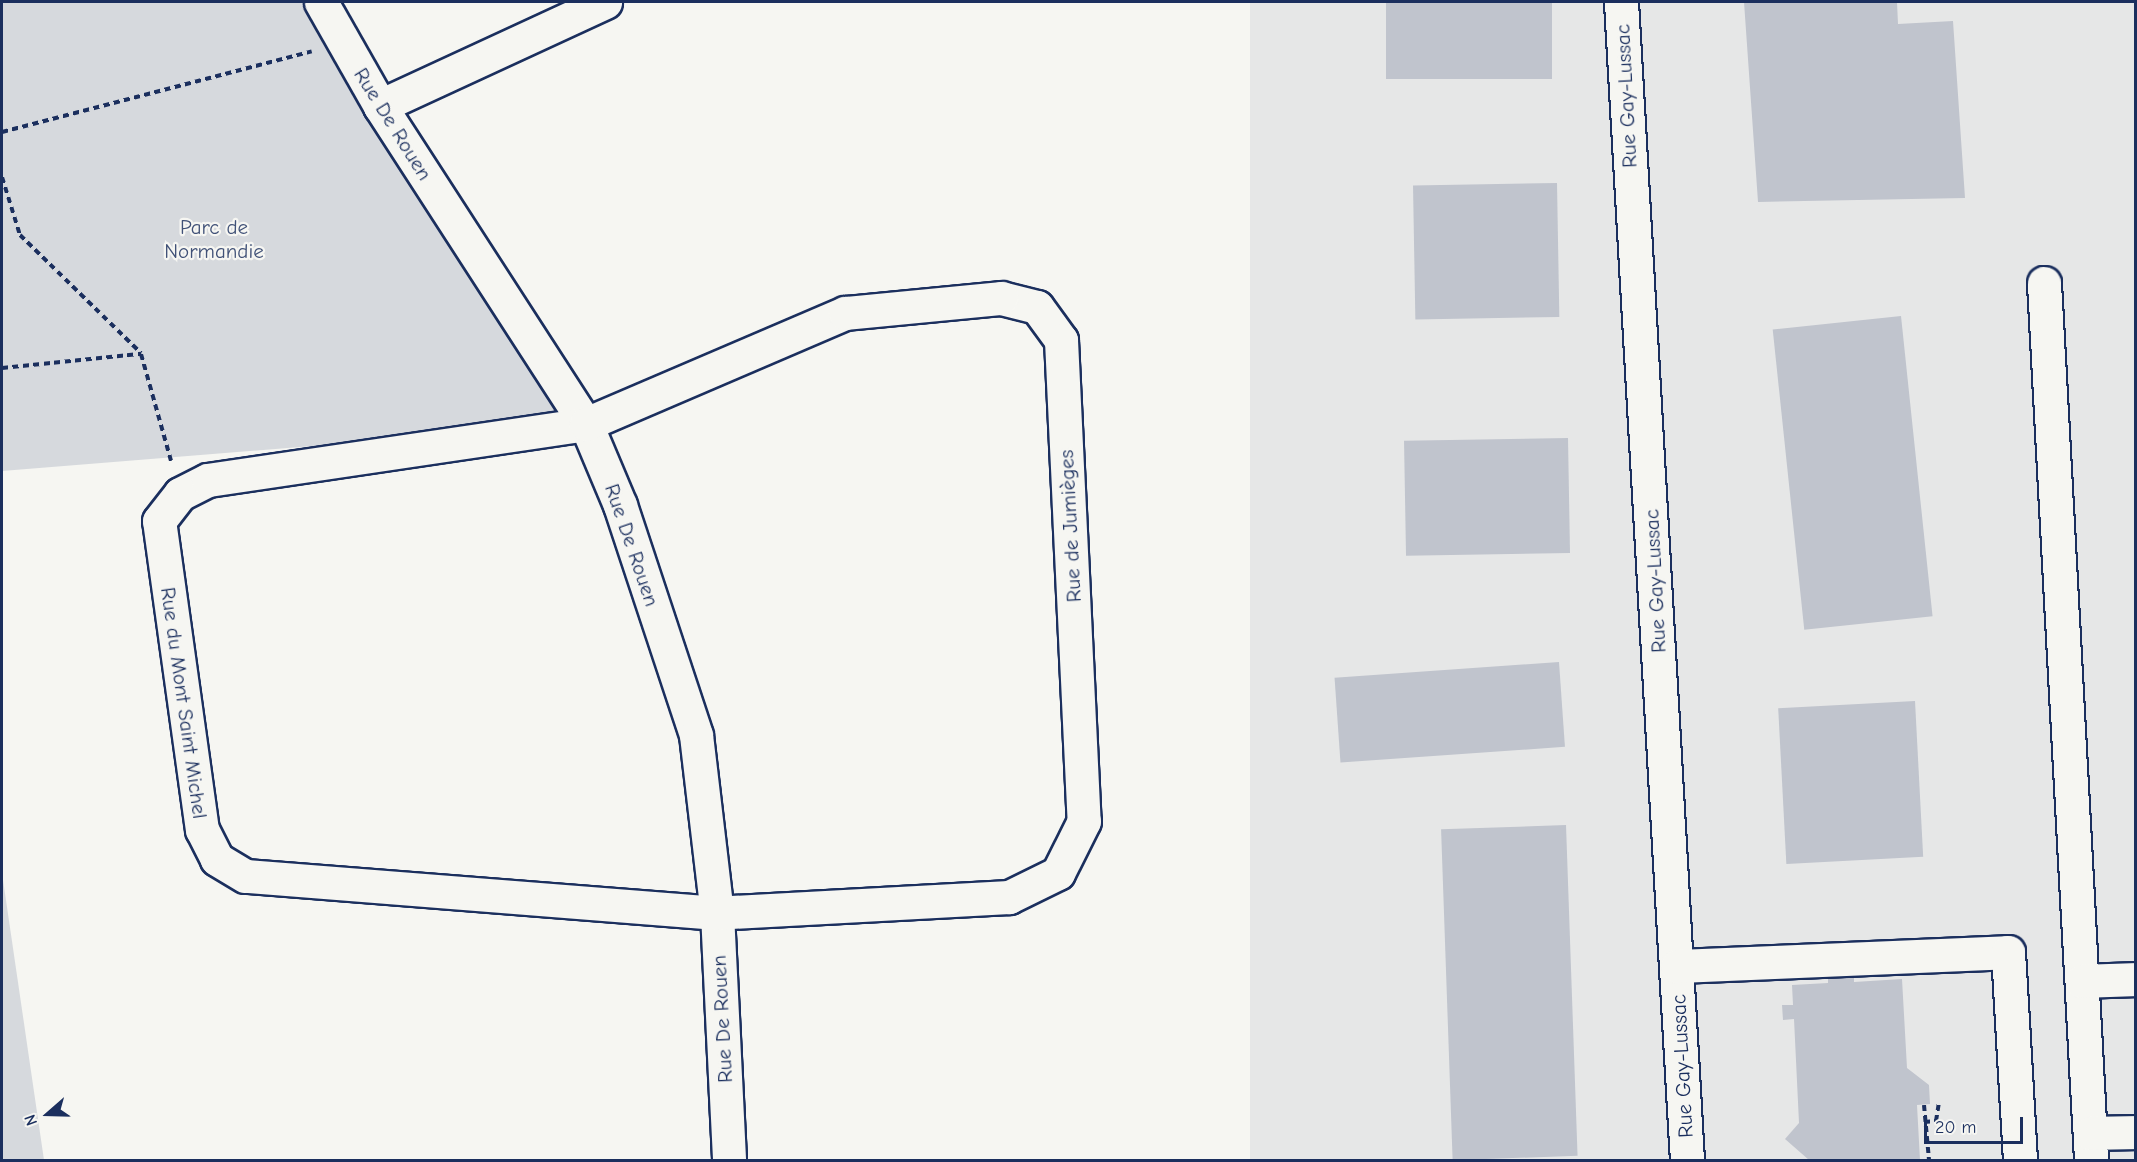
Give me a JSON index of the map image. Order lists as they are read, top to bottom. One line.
{"streets":{"street":["Rue Gay-Lussac","Rue De Rouen","Rue de Jumièges","Rue du Mont Saint Michel"]},"crossings":[["Rue De Rouen","Rue de Jumièges"],["Rue De Rouen","Rue du Mont Saint Michel"],["Rue de Jumièges","Rue du Mont Saint Michel"]],"parks":["Parc de Normandie"],"scale_bar":"20 m","north":"left"}
